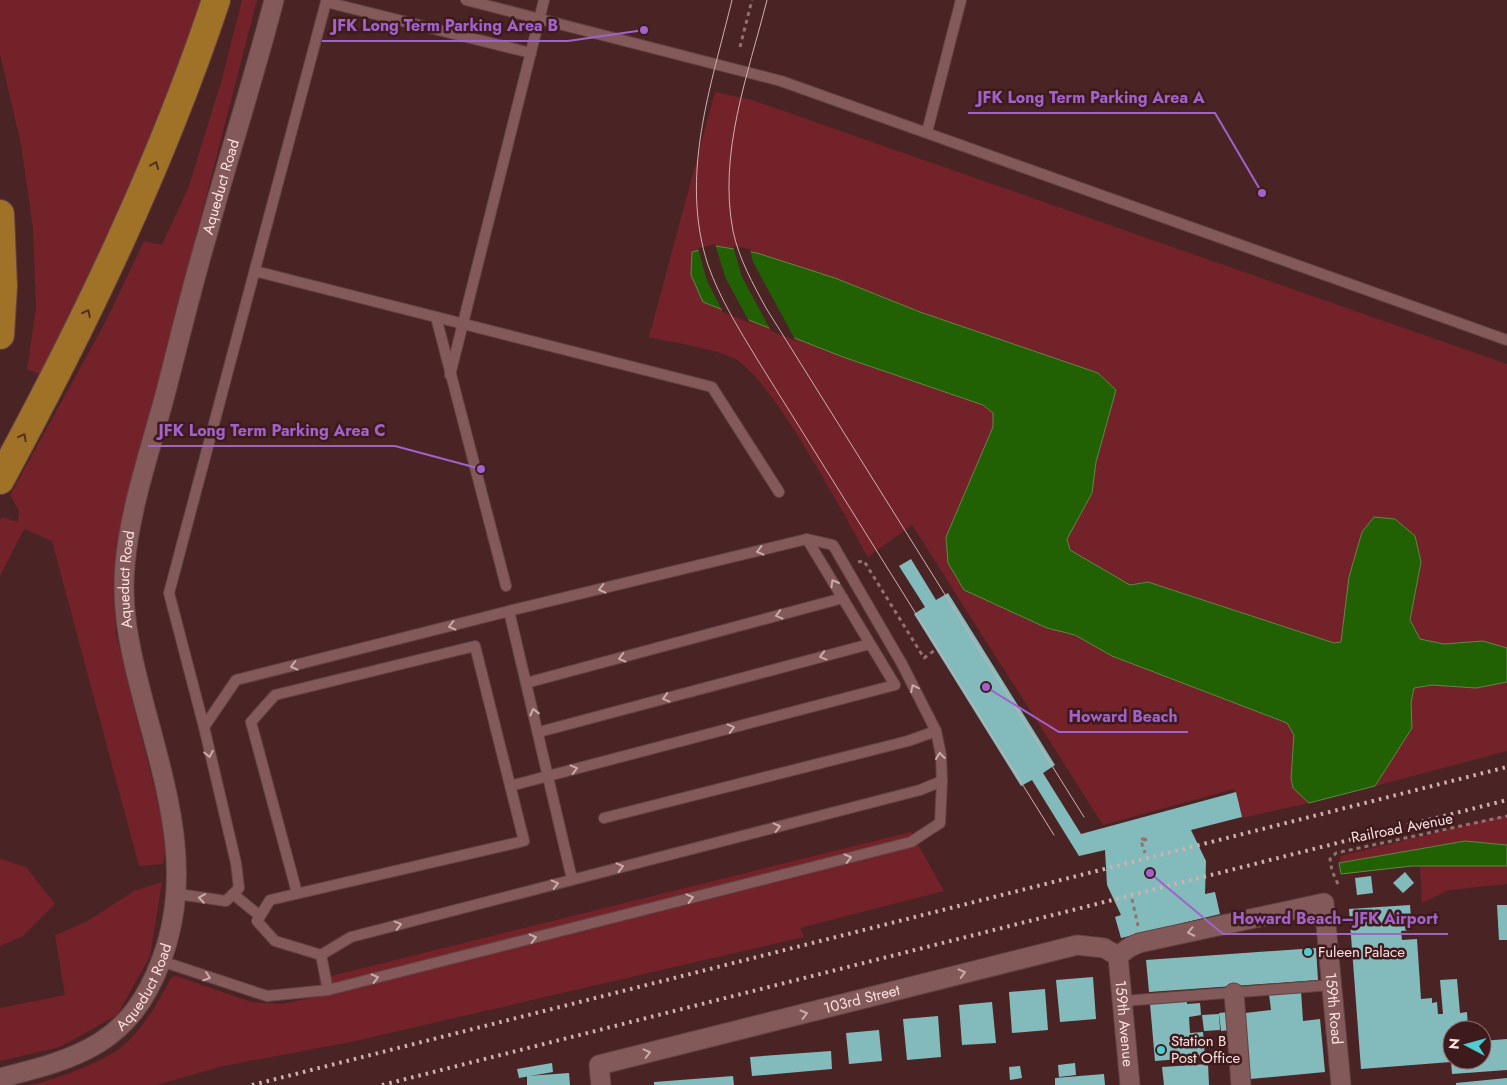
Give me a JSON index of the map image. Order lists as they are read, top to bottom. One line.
{"streets":{"street":["Aqueduct Road","103rd Street","159th Road","159th Avenue"],"path":["Railroad Avenue"]},"crossings":[["103rd Street","159th Road"],["103rd Street","159th Avenue"],["159th Road","159th Avenue"]],"one_way":["103rd Street"],"places":["JFK Long Term Parking Area B","JFK Long Term Parking Area A","JFK Long Term Parking Area C","Howard Beach","Howard Beach–JFK Airport","Fuleen Palace","Station B Post Office"],"north":"left"}
